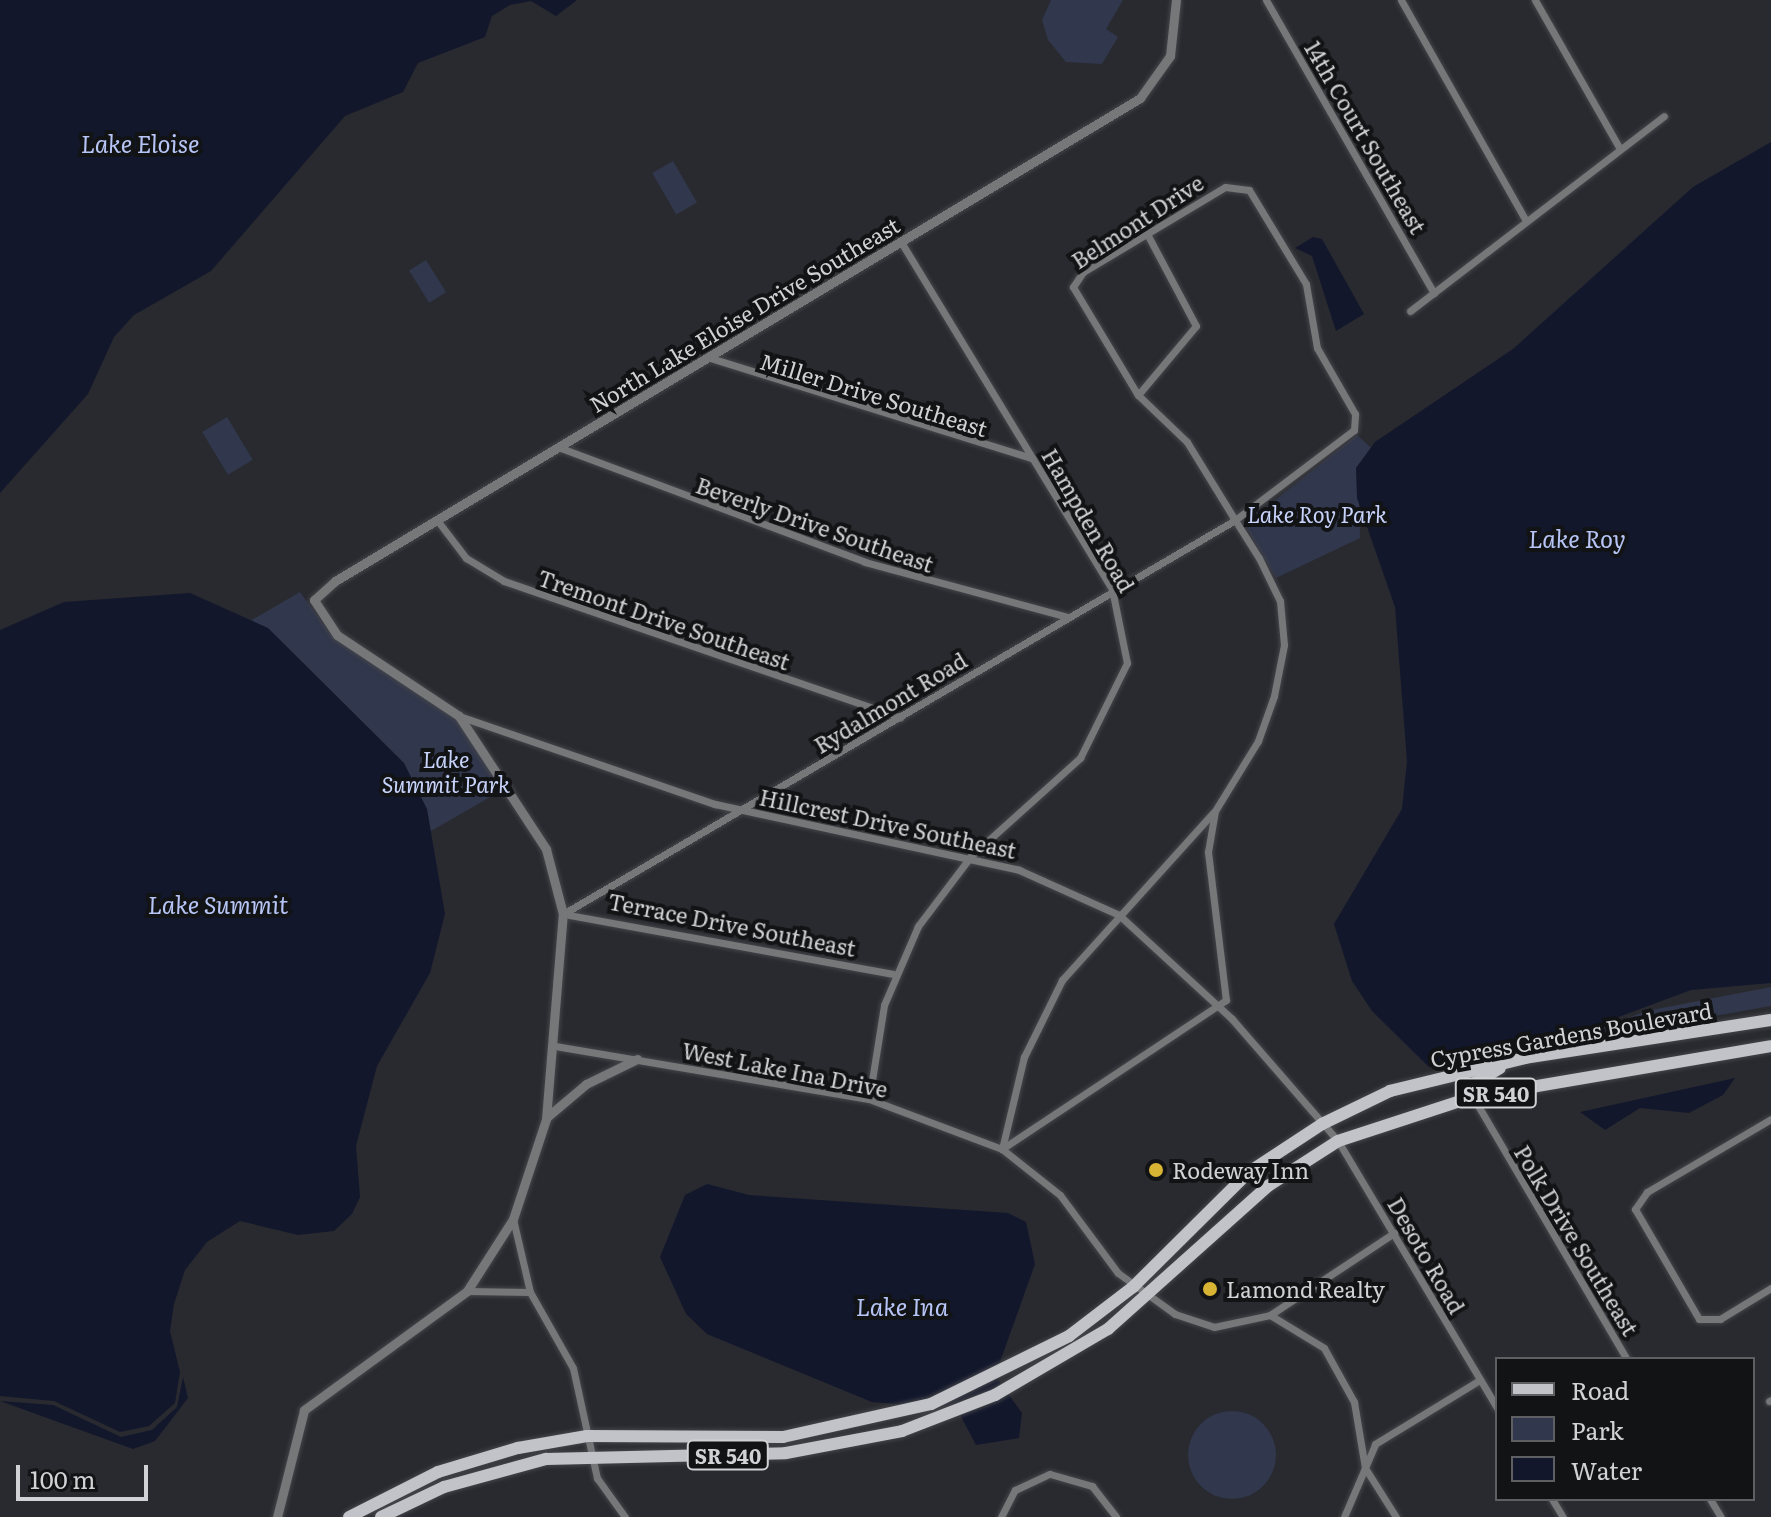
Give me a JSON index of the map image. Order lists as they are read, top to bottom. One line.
{"streets":{"main road":["Cypress Gardens Boulevard","SR 540"],"street":["14th Court Southeast","Belmont Drive","North Lake Eloise Drive Southeast","Miller Drive Southeast","Hampden Road","Beverly Drive Southeast","Tremont Drive Southeast","Rydalmont Road","Hillcrest Drive Southeast","Terrace Drive Southeast","West Lake Ina Drive","Polk Drive Southeast","Desoto Road"]},"crossings":[["Belmont Drive","Rydalmont Road"],["North Lake Eloise Drive Southeast","Miller Drive Southeast"],["North Lake Eloise Drive Southeast","Hampden Road"],["North Lake Eloise Drive Southeast","Beverly Drive Southeast"],["North Lake Eloise Drive Southeast","Tremont Drive Southeast"],["North Lake Eloise Drive Southeast","Hillcrest Drive Southeast"],["Miller Drive Southeast","Hampden Road"],["Hampden Road","Rydalmont Road"],["Hampden Road","Hillcrest Drive Southeast"],["Hampden Road","Terrace Drive Southeast"],["Hampden Road","West Lake Ina Drive"],["Beverly Drive Southeast","Rydalmont Road"],["Tremont Drive Southeast","Rydalmont Road"],["Rydalmont Road","Hillcrest Drive Southeast"],["Rydalmont Road","Terrace Drive Southeast"],["Hillcrest Drive Southeast","Cypress Gardens Boulevard"],["Hillcrest Drive Southeast","Desoto Road"],["Cypress Gardens Boulevard","West Lake Ina Drive"],["Cypress Gardens Boulevard","Polk Drive Southeast"],["Cypress Gardens Boulevard","Desoto Road"]],"water":["Lake Eloise","Lake Roy","Lake Summit","Lake Ina"],"parks":["Lake Roy Park","Lake Summit Park"],"places":["Rodeway Inn","Lamond Realty"],"legend":["Road","Park","Water"],"scale_bar":"100 m"}
